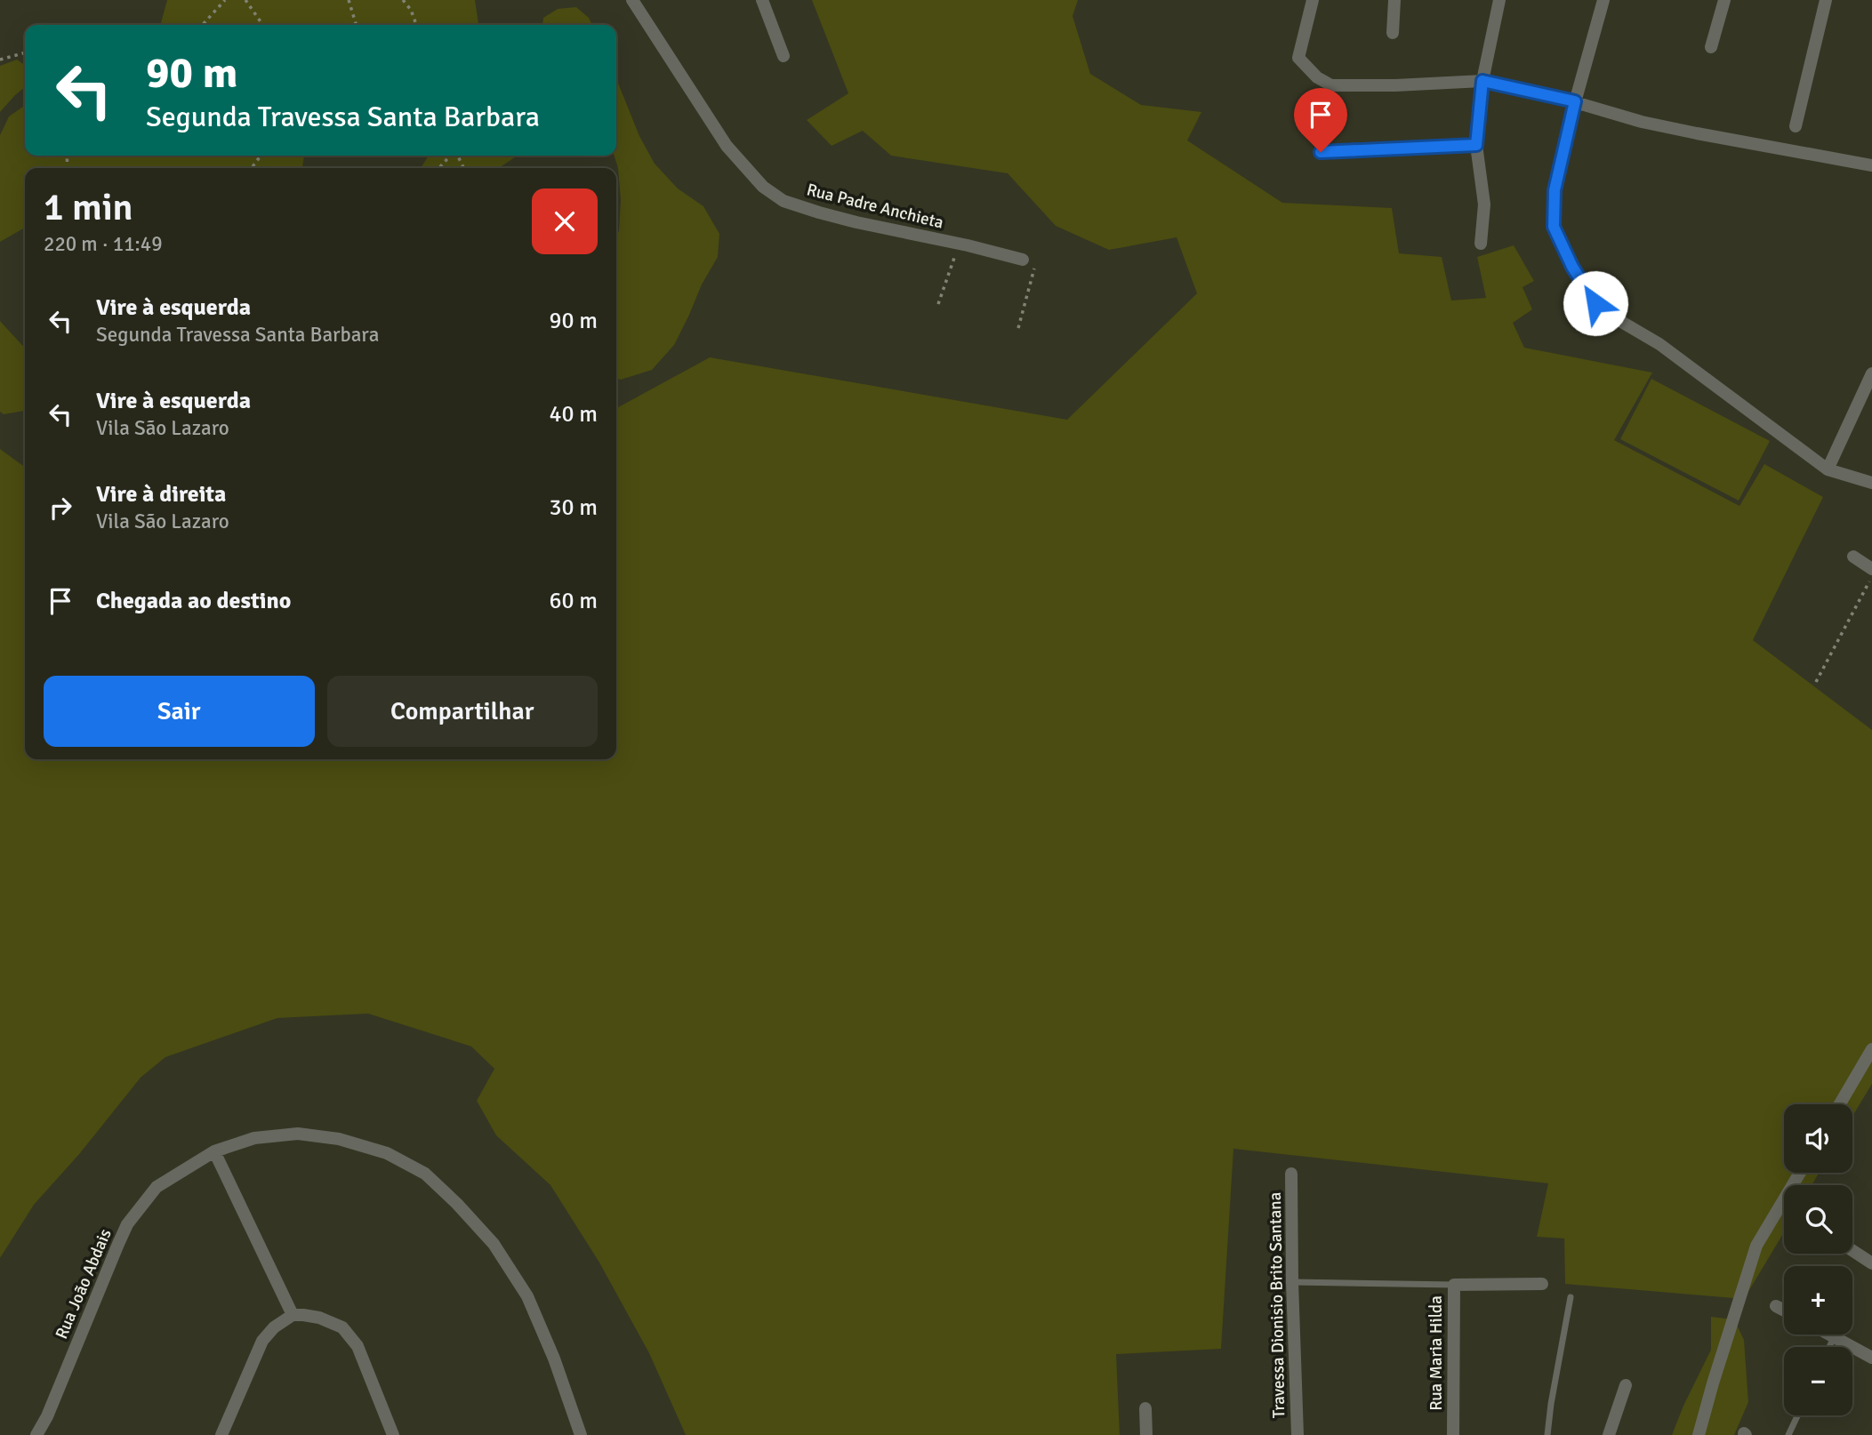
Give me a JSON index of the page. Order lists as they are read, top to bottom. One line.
{"streets":{"street":["Rua Padre Anchieta","Rua João Abdais","Travessa Dionisio Brito Santana","Rua Maria Hilda"]},"page":{"turn":["90 m","Segunda Travessa Santa Barbara"],"heading":["1 min","220 m · 11:49"],"list":[{"name":"Vire à esquerda","note":"Segunda Travessa Santa Barbara","value":"90 m"},{"name":"Vire à esquerda","note":"Vila São Lazaro","value":"40 m"},{"name":"Vire à direita","note":"Vila São Lazaro","value":"30 m"},{"name":"Chegada ao destino","value":"60 m"}],"buttons":["Sair","Compartilhar"],"map_buttons":["+","−"]}}
